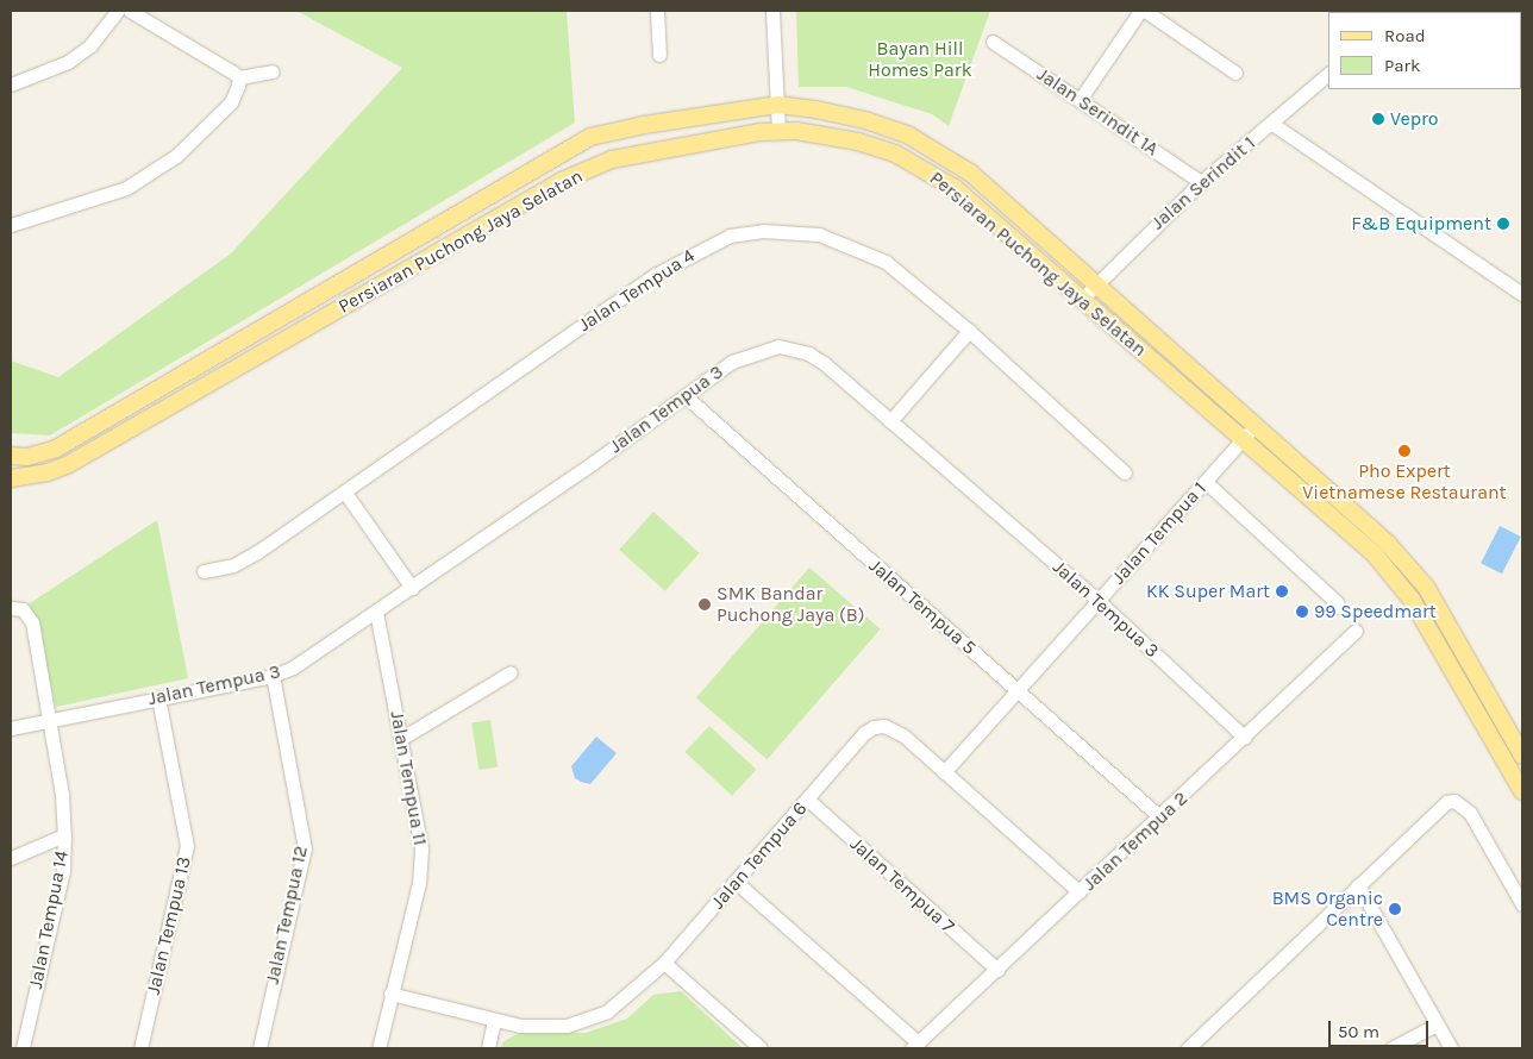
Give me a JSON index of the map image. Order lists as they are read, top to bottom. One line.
{"streets":{"main road":["Persiaran Puchong Jaya Selatan"],"street":["Jalan Serindit 1A","Jalan Serindit 1","Jalan Tempua 4","Jalan Tempua 3","Jalan Tempua 1","Jalan Tempua 5","Jalan Tempua 11","Jalan Tempua 2","Jalan Tempua 6","Jalan Tempua 7","Jalan Tempua 12","Jalan Tempua 14","Jalan Tempua 13"]},"crossings":[["Jalan Serindit 1A","Jalan Serindit 1"],["Jalan Serindit 1","Persiaran Puchong Jaya Selatan"],["Persiaran Puchong Jaya Selatan","Jalan Tempua 1"],["Jalan Tempua 3","Jalan Tempua 1"],["Jalan Tempua 3","Jalan Tempua 5"],["Jalan Tempua 3","Jalan Tempua 11"],["Jalan Tempua 3","Jalan Tempua 2"],["Jalan Tempua 3","Jalan Tempua 12"],["Jalan Tempua 3","Jalan Tempua 14"],["Jalan Tempua 3","Jalan Tempua 13"],["Jalan Tempua 1","Jalan Tempua 5"],["Jalan Tempua 1","Jalan Tempua 6"],["Jalan Tempua 5","Jalan Tempua 2"],["Jalan Tempua 11","Jalan Tempua 6"],["Jalan Tempua 2","Jalan Tempua 6"],["Jalan Tempua 2","Jalan Tempua 7"],["Jalan Tempua 6","Jalan Tempua 7"]],"parks":["Bayan Hill Homes Park"],"places":["Vepro","F&B Equipment","Pho Expert Vietnamese Restaurant","KK Super Mart","SMK Bandar Puchong Jaya (B)","99 Speedmart","BMS Organic Centre"],"legend":["Road","Park"],"scale_bar":"50 m"}
